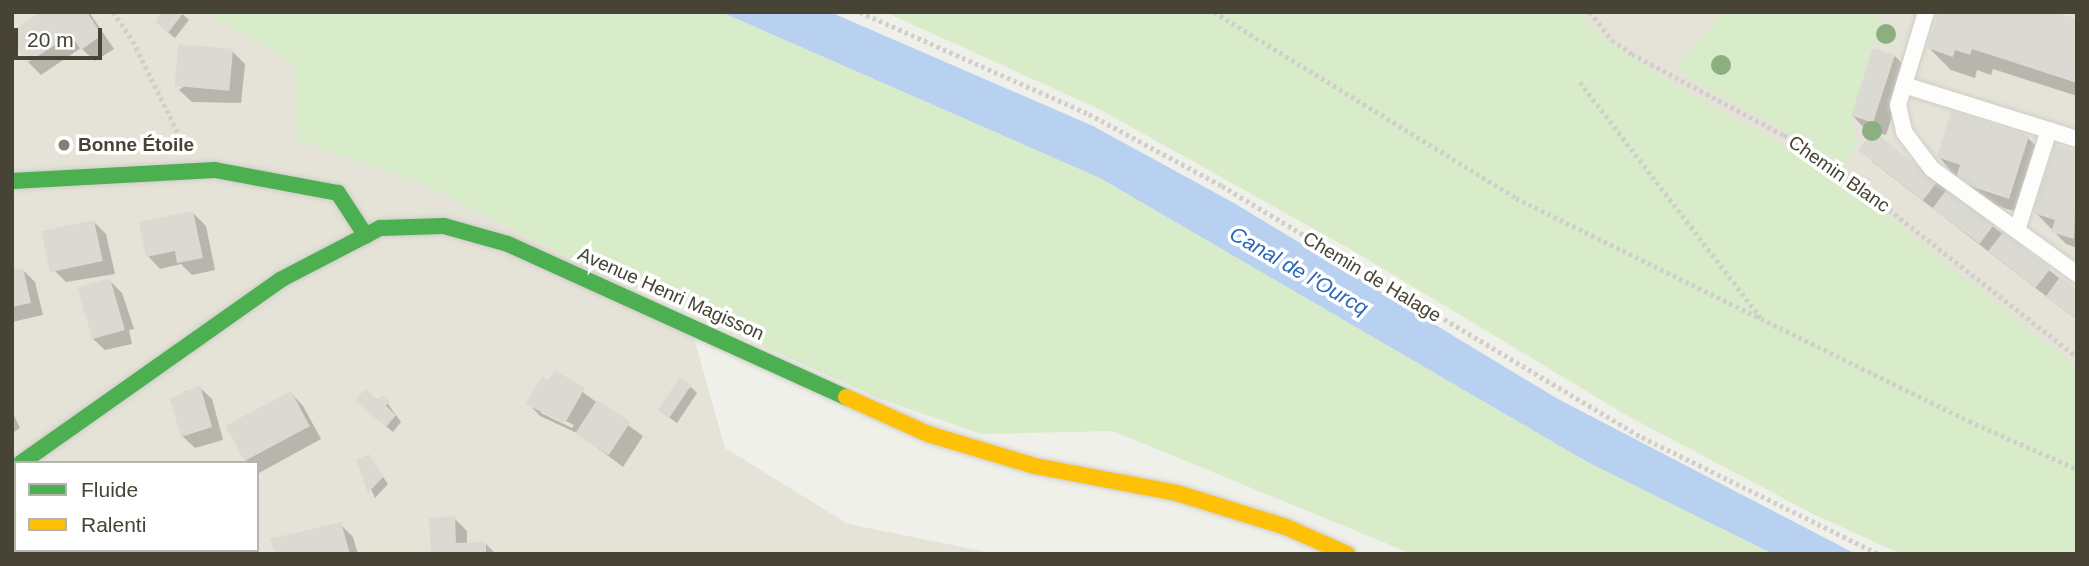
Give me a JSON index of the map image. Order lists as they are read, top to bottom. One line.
{"streets":{"main road":["Avenue Henri Magisson"],"path":["Chemin Blanc","Chemin de Halage"]},"water":["Canal de l'Ourcq"],"places":["Bonne Étoile"],"legend":["Fluide","Ralenti"],"scale_bar":"20 m"}
